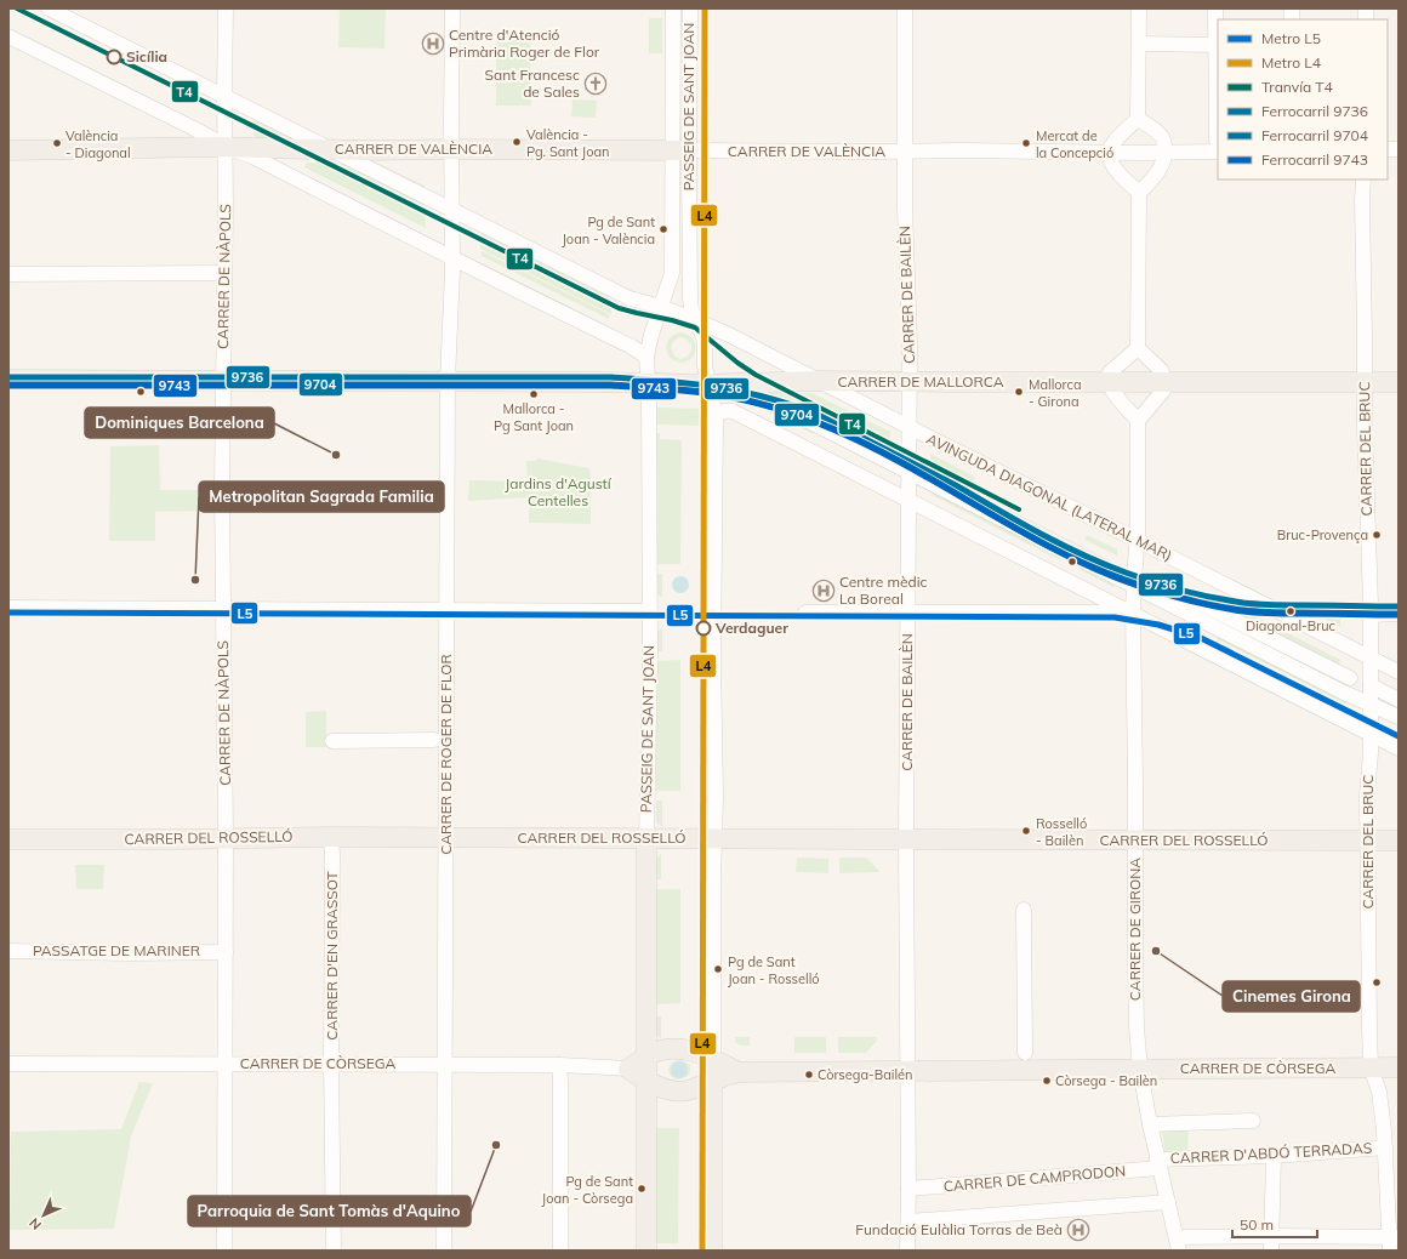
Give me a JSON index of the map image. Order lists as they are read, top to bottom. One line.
{"streets":{"main road":["PASSEIG DE SANT JOAN","CARRER DE VALÈNCIA","CARRER DE MALLORCA","CARRER DEL ROSSELLÓ","CARRER DE CÒRSEGA"],"street":["CARRER DE NÀPOLS","CARRER DE BAILÈN","CARRER DEL BRUC","AVINGUDA DIAGONAL (LATERAL MAR)","CARRER DE ROGER DE FLOR","CARRER DE GIRONA","PASSATGE DE MARINER","CARRER D'EN GRASSOT","CARRER D'ABDÓ TERRADAS","CARRER DE CAMPRODON"]},"crossings":[["PASSEIG DE SANT JOAN","CARRER DE VALÈNCIA"],["PASSEIG DE SANT JOAN","CARRER DE MALLORCA"],["PASSEIG DE SANT JOAN","AVINGUDA DIAGONAL (LATERAL MAR)"],["PASSEIG DE SANT JOAN","CARRER DEL ROSSELLÓ"],["CARRER DE VALÈNCIA","CARRER DE NÀPOLS"],["CARRER DE VALÈNCIA","CARRER DE BAILÈN"],["CARRER DE NÀPOLS","CARRER DEL ROSSELLÓ"],["CARRER DE NÀPOLS","PASSATGE DE MARINER"],["CARRER DE NÀPOLS","CARRER DE CÒRSEGA"],["CARRER DE BAILÈN","CARRER DE MALLORCA"],["CARRER DE BAILÈN","AVINGUDA DIAGONAL (LATERAL MAR)"],["CARRER DE BAILÈN","CARRER DEL ROSSELLÓ"],["CARRER DE BAILÈN","CARRER DE CÒRSEGA"],["CARRER DE BAILÈN","CARRER DE CAMPRODON"],["CARRER DE MALLORCA","CARRER DEL BRUC"],["CARRER DE MALLORCA","AVINGUDA DIAGONAL (LATERAL MAR)"],["CARRER DEL BRUC","AVINGUDA DIAGONAL (LATERAL MAR)"],["CARRER DEL BRUC","CARRER DEL ROSSELLÓ"],["CARRER DEL BRUC","CARRER DE CÒRSEGA"],["CARRER DEL BRUC","CARRER D'ABDÓ TERRADAS"],["AVINGUDA DIAGONAL (LATERAL MAR)","CARRER DE GIRONA"],["CARRER DE ROGER DE FLOR","CARRER DEL ROSSELLÓ"],["CARRER DE ROGER DE FLOR","CARRER DE CÒRSEGA"],["CARRER DEL ROSSELLÓ","CARRER DE GIRONA"],["CARRER DEL ROSSELLÓ","CARRER D'EN GRASSOT"],["CARRER DE GIRONA","CARRER DE CÒRSEGA"],["CARRER DE GIRONA","CARRER D'ABDÓ TERRADAS"],["CARRER DE GIRONA","CARRER DE CAMPRODON"],["CARRER D'EN GRASSOT","CARRER DE CÒRSEGA"],["CARRER D'ABDÓ TERRADAS","CARRER DE CAMPRODON"]],"parks":["Jardins d'Agustí Centelles"],"places":{"hospital":["Centre d'Atenció Primària Roger de Flor","Centre mèdic La Boreal","Fundació Eulàlia Torras de Beà"],"other":["Sicília","València - Pg. Sant Joan","València - Diagonal","Mercat de la Concepció","Pg de Sant Joan - València","Mallorca - Girona","Mallorca - Pg Sant Joan","Dominiques Barcelona","Bruc-Provença","Metropolitan Sagrada Familia","Diagonal-Bruc","Verdaguer","Rosselló - Bailèn","Cinemes Girona","Pg de Sant Joan - Rosselló","Còrsega-Bailén","Còrsega - Bailèn","Parroquia de Sant Tomàs d'Aquino","Pg de Sant Joan - Còrsega"],"church":["Sant Francesc de Sales"]},"lines":["metro line L4","tram line T4","rail line 9736","rail line 9704","rail line 9743","metro line L5"],"legend":["Metro L5","Metro L4","Tranvía T4","Ferrocarril 9736","Ferrocarril 9704","Ferrocarril 9743"],"scale_bar":"50 m","north":"bottom left"}
